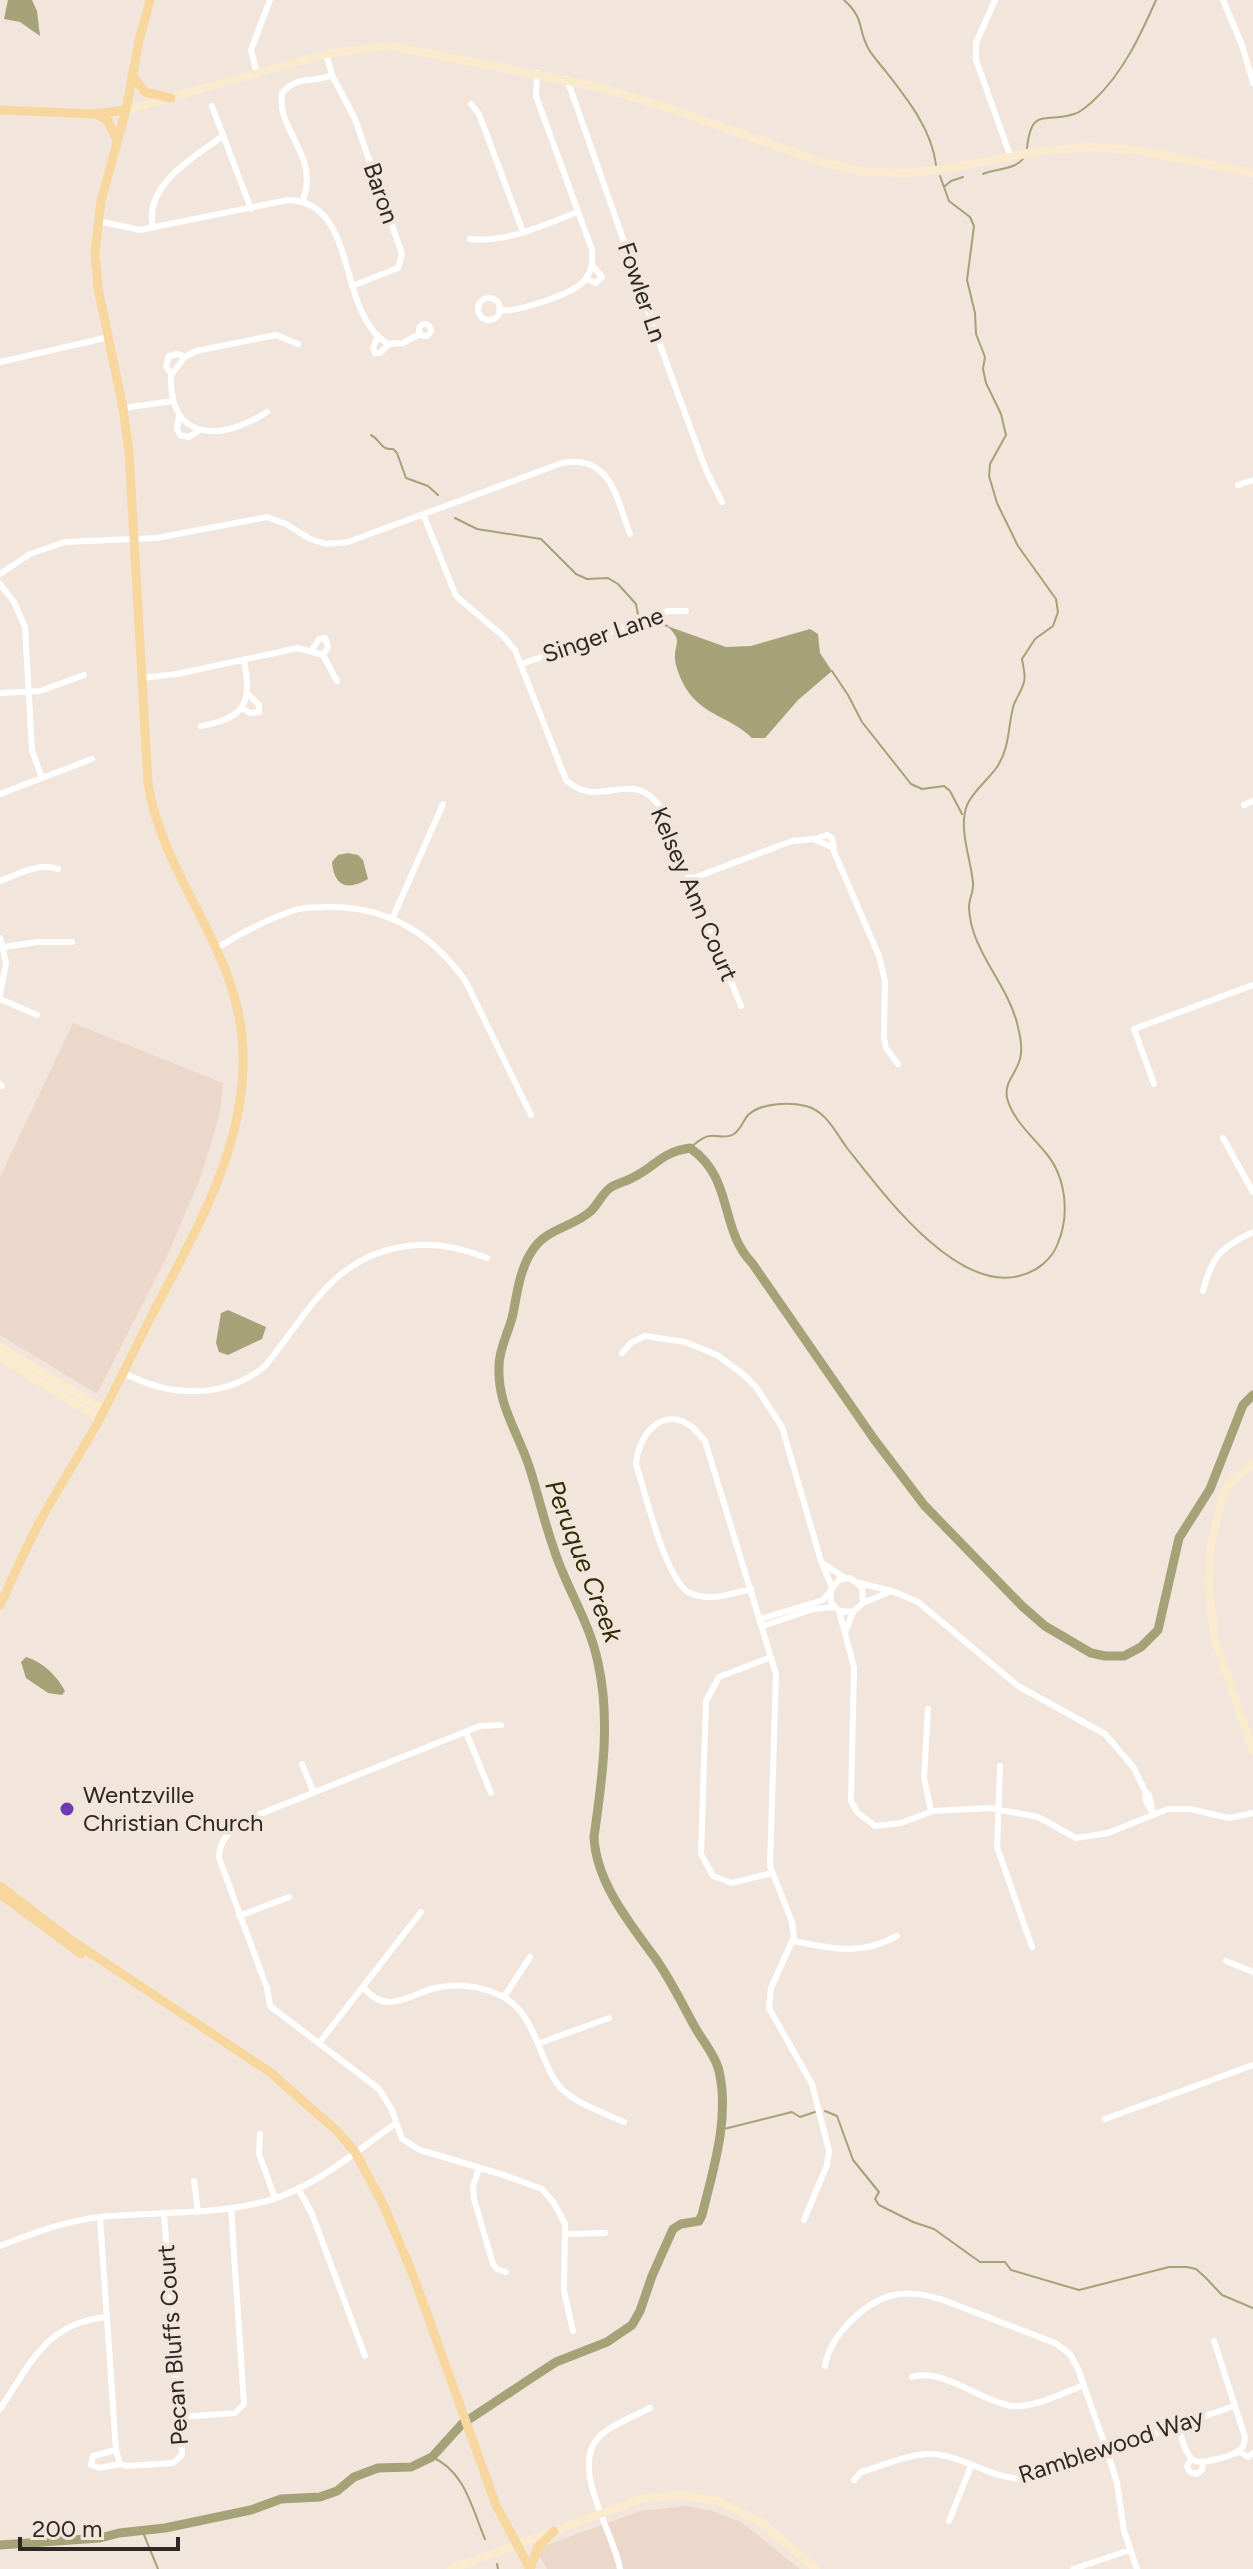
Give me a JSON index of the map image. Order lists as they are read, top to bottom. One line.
{"streets":{"street":["Baron","Fowler Ln","Singer Lane","Kelsey Ann Court","Pecan Bluffs Court","Ramblewood Way"]},"crossings":[["Singer Lane","Kelsey Ann Court"]],"water":["Peruque Creek"],"places":["Wentzville Christian Church"],"scale_bar":"200 m"}
